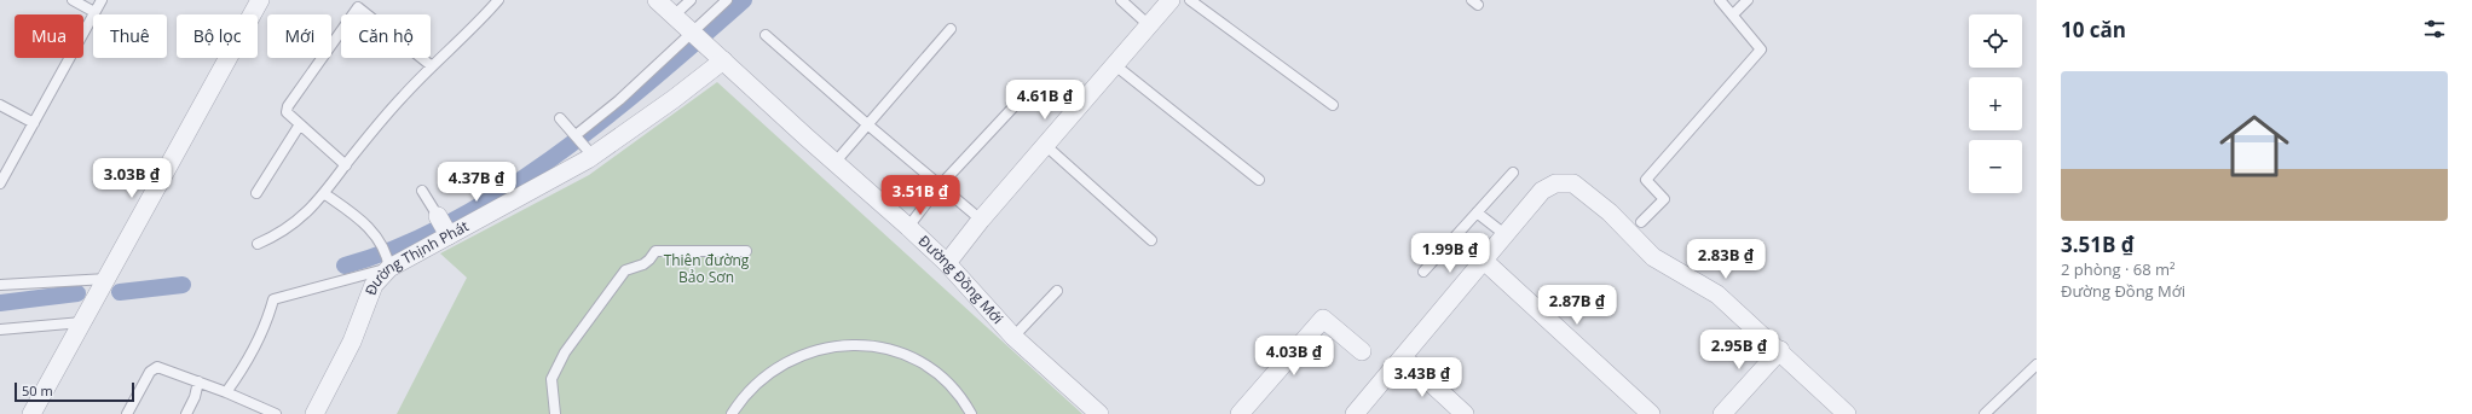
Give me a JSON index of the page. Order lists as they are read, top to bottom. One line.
{"streets":{"street":["Đường Thịnh Phát","Đường Đồng Mới"]},"crossings":[["Đường Thịnh Phát","Đường Đồng Mới"]],"parks":["Thiên đường Bảo Sơn"],"scale_bar":"50 m","page":{"heading":"10 căn","map_buttons":["+","−"],"chip":["Mua","Thuê","Bộ lọc","Mới","Căn hộ"],"list":[{"name":"3.51B ₫","note":"2 phòng · 68 m² · Đường Đồng Mới"}],"price":["4.61B ₫","3.03B ₫","4.37B ₫","3.51B ₫","1.99B ₫","2.83B ₫","2.87B ₫","2.95B ₫","4.03B ₫","3.43B ₫"],"scale":"50 m"}}
